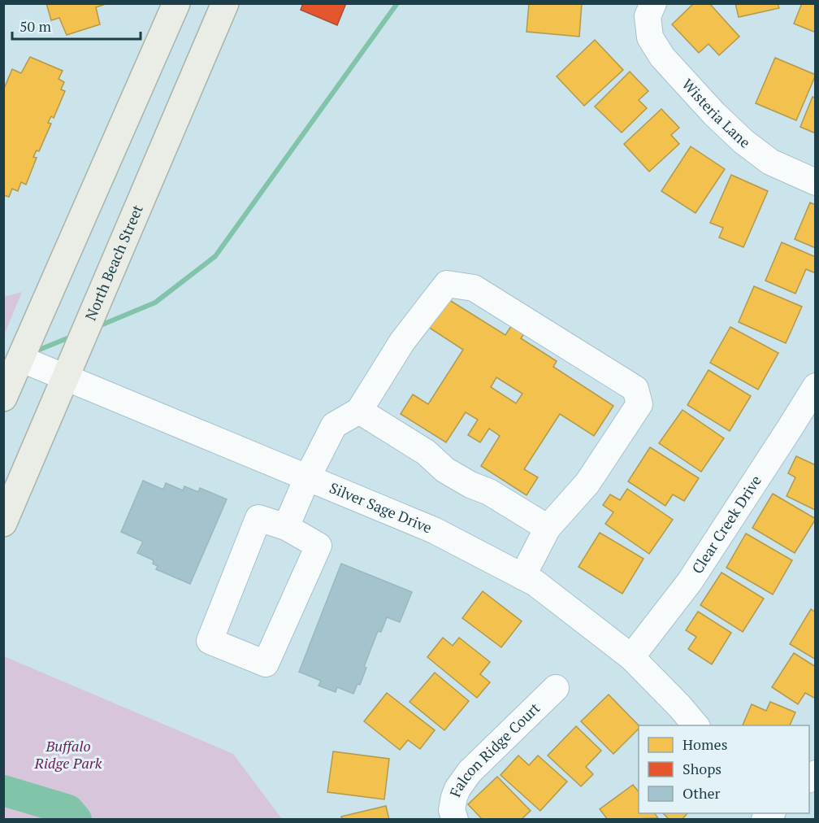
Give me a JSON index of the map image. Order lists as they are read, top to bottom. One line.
{"streets":{"main road":["North Beach Street"],"street":["Wisteria Lane","Silver Sage Drive","Clear Creek Drive","Falcon Ridge Court"]},"crossings":[["North Beach Street","Silver Sage Drive"],["Silver Sage Drive","Clear Creek Drive"]],"parks":["Buffalo Ridge Park"],"legend":["Homes","Shops","Other"],"scale_bar":"50 m"}
